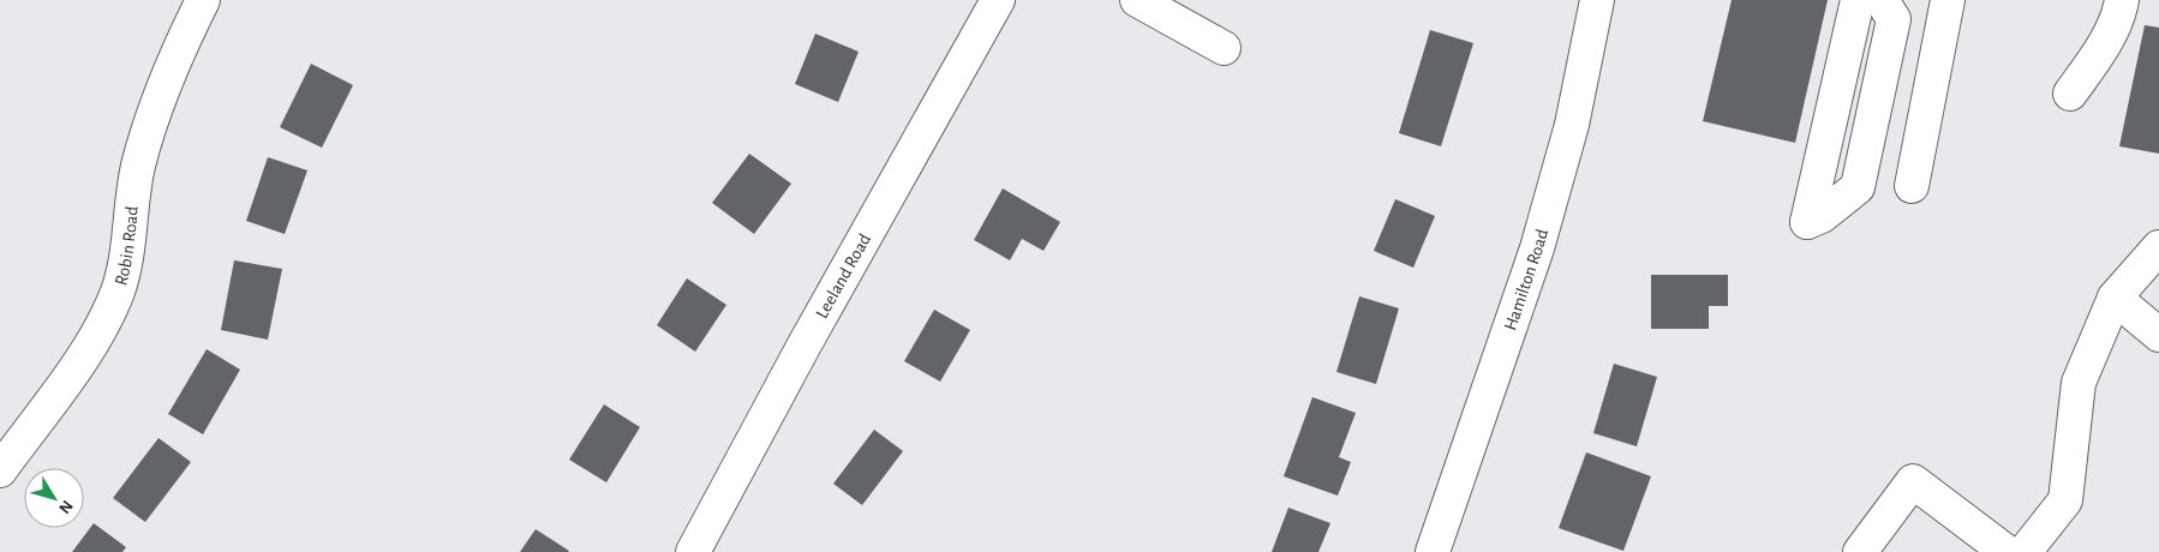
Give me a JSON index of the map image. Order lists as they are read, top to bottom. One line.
{"streets":{"street":["Robin Road","Leeland Road","Hamilton Road"]},"north":"bottom right"}
